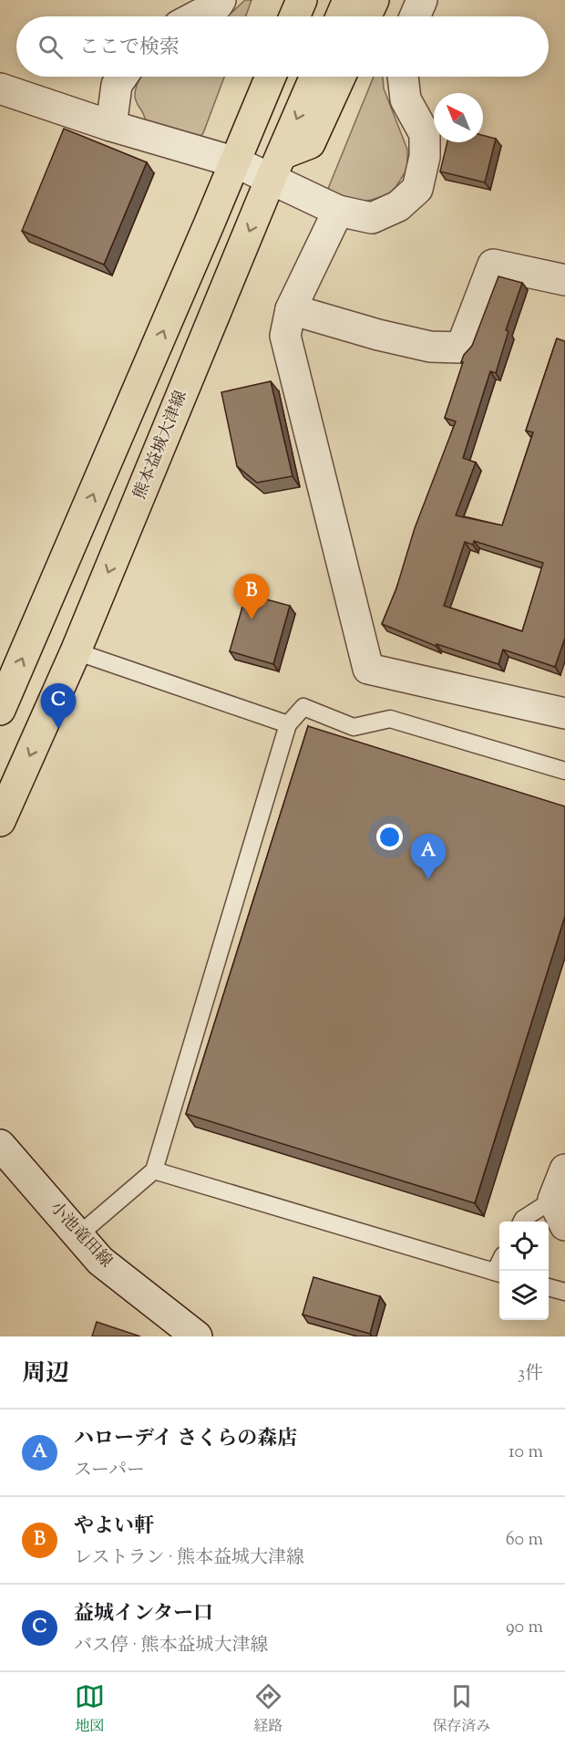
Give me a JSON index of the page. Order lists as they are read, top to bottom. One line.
{"streets":{"main road":["熊本益城大津線"],"street":["小池竜田線"]},"north":"top left","page":{"search":"ここで検索","pins":["B","C","A"],"heading":["周辺","3件"],"list":[{"mark":"A","name":"ハローデイ さくらの森店","note":"スーパー","value":"10 m"},{"mark":"B","name":"やよい軒","note":"レストラン · 熊本益城大津線","value":"60 m"},{"mark":"C","name":"益城インター口","note":"バス停 · 熊本益城大津線","value":"90 m"}],"nav":["地図","経路","保存済み"]}}
